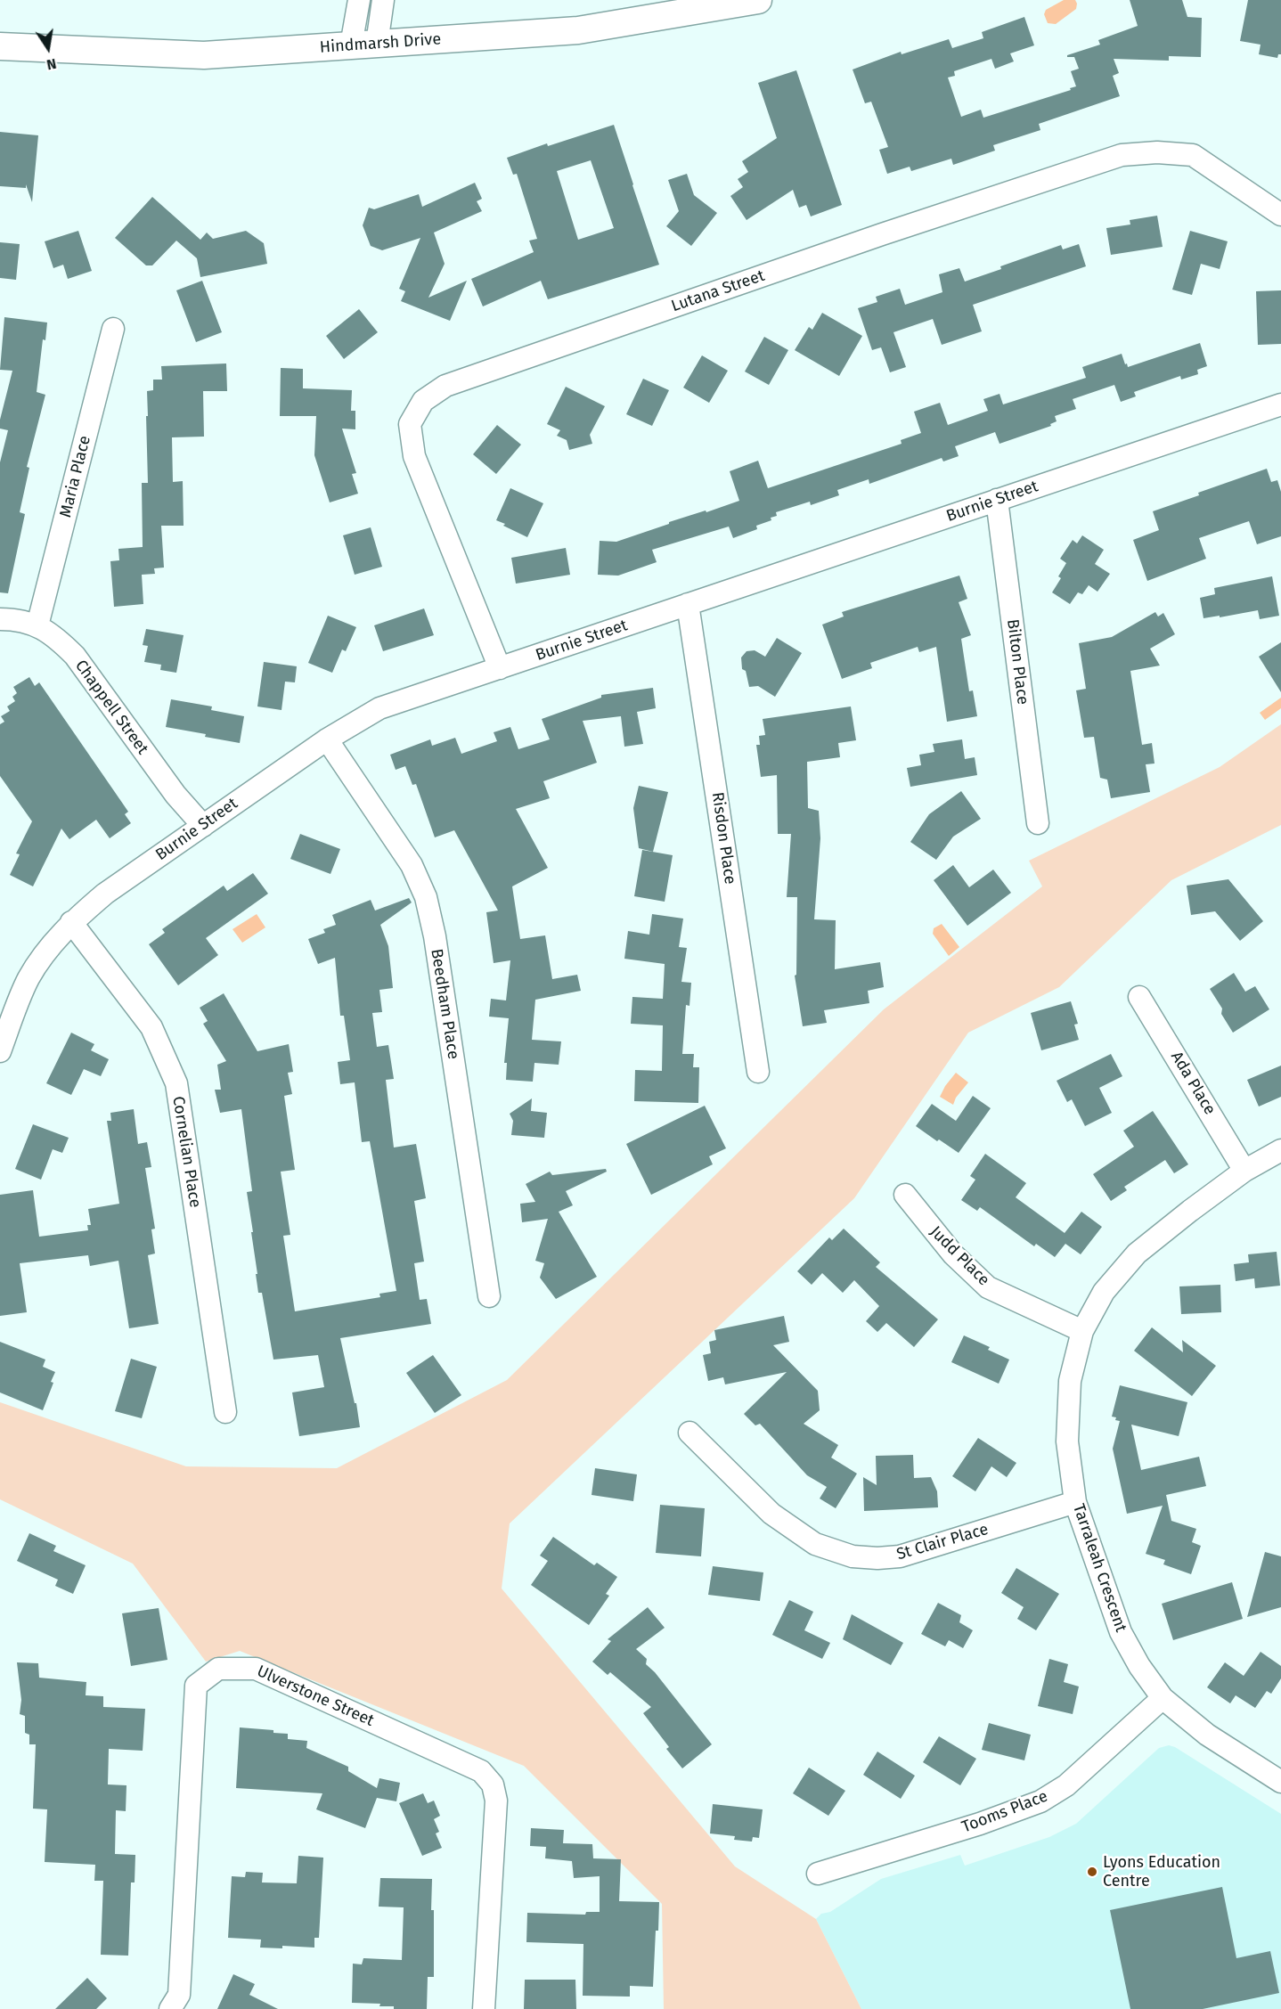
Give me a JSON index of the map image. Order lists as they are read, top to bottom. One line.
{"streets":{"main road":["Hindmarsh Drive"],"street":["Lutana Street","Maria Place","Burnie Street","Bilton Place","Chappell Street","Risdon Place","Beedham Place","Ada Place","Cornelian Place","Judd Place","St Clair Place","Tarraleah Crescent","Ulverstone Street","Tooms Place"]},"crossings":[["Lutana Street","Burnie Street"],["Maria Place","Chappell Street"],["Burnie Street","Bilton Place"],["Burnie Street","Chappell Street"],["Burnie Street","Risdon Place"],["Burnie Street","Beedham Place"],["Burnie Street","Cornelian Place"],["Ada Place","Tarraleah Crescent"],["Judd Place","Tarraleah Crescent"],["St Clair Place","Tarraleah Crescent"],["Tarraleah Crescent","Tooms Place"]],"places":["Lyons Education Centre"],"north":"bottom"}
